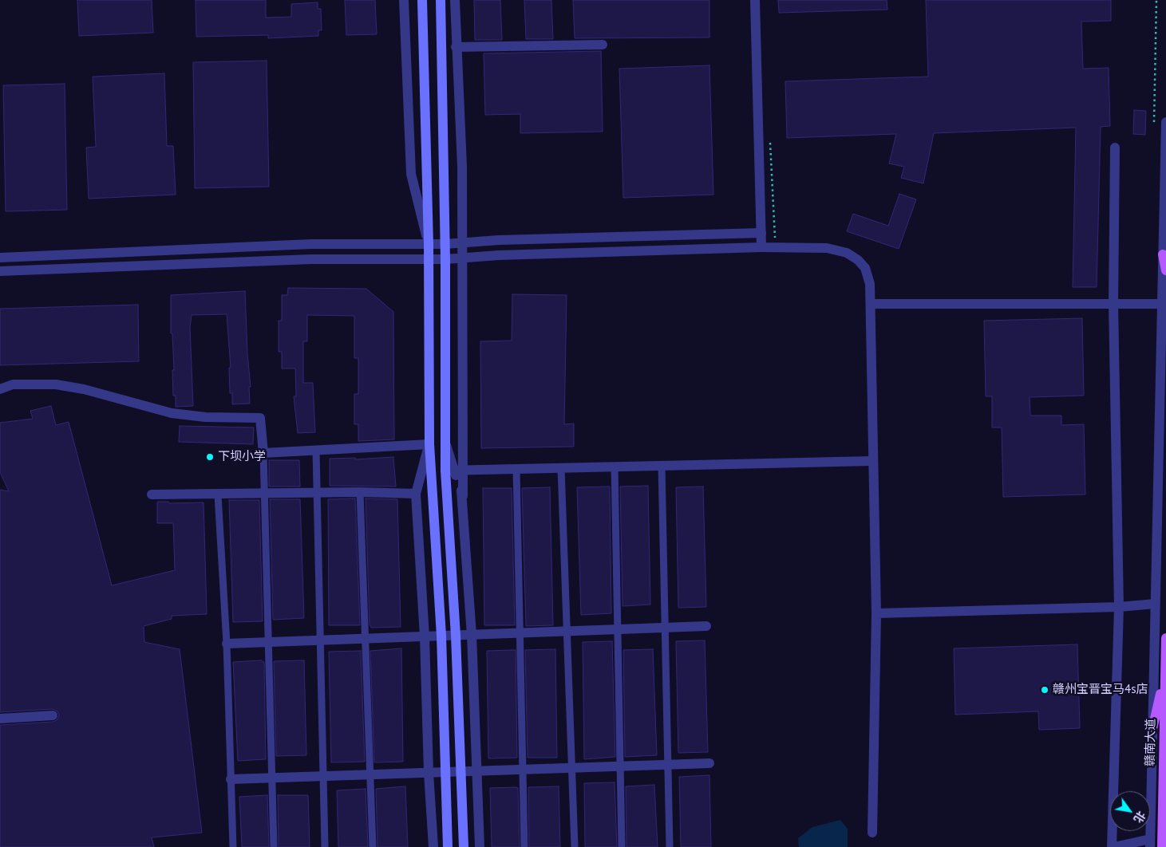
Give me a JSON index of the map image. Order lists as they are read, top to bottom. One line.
{"streets":{"main road":["赣南大道"]},"places":["下坝小学","赣州宝晋宝马4s店"],"north":"bottom right"}
